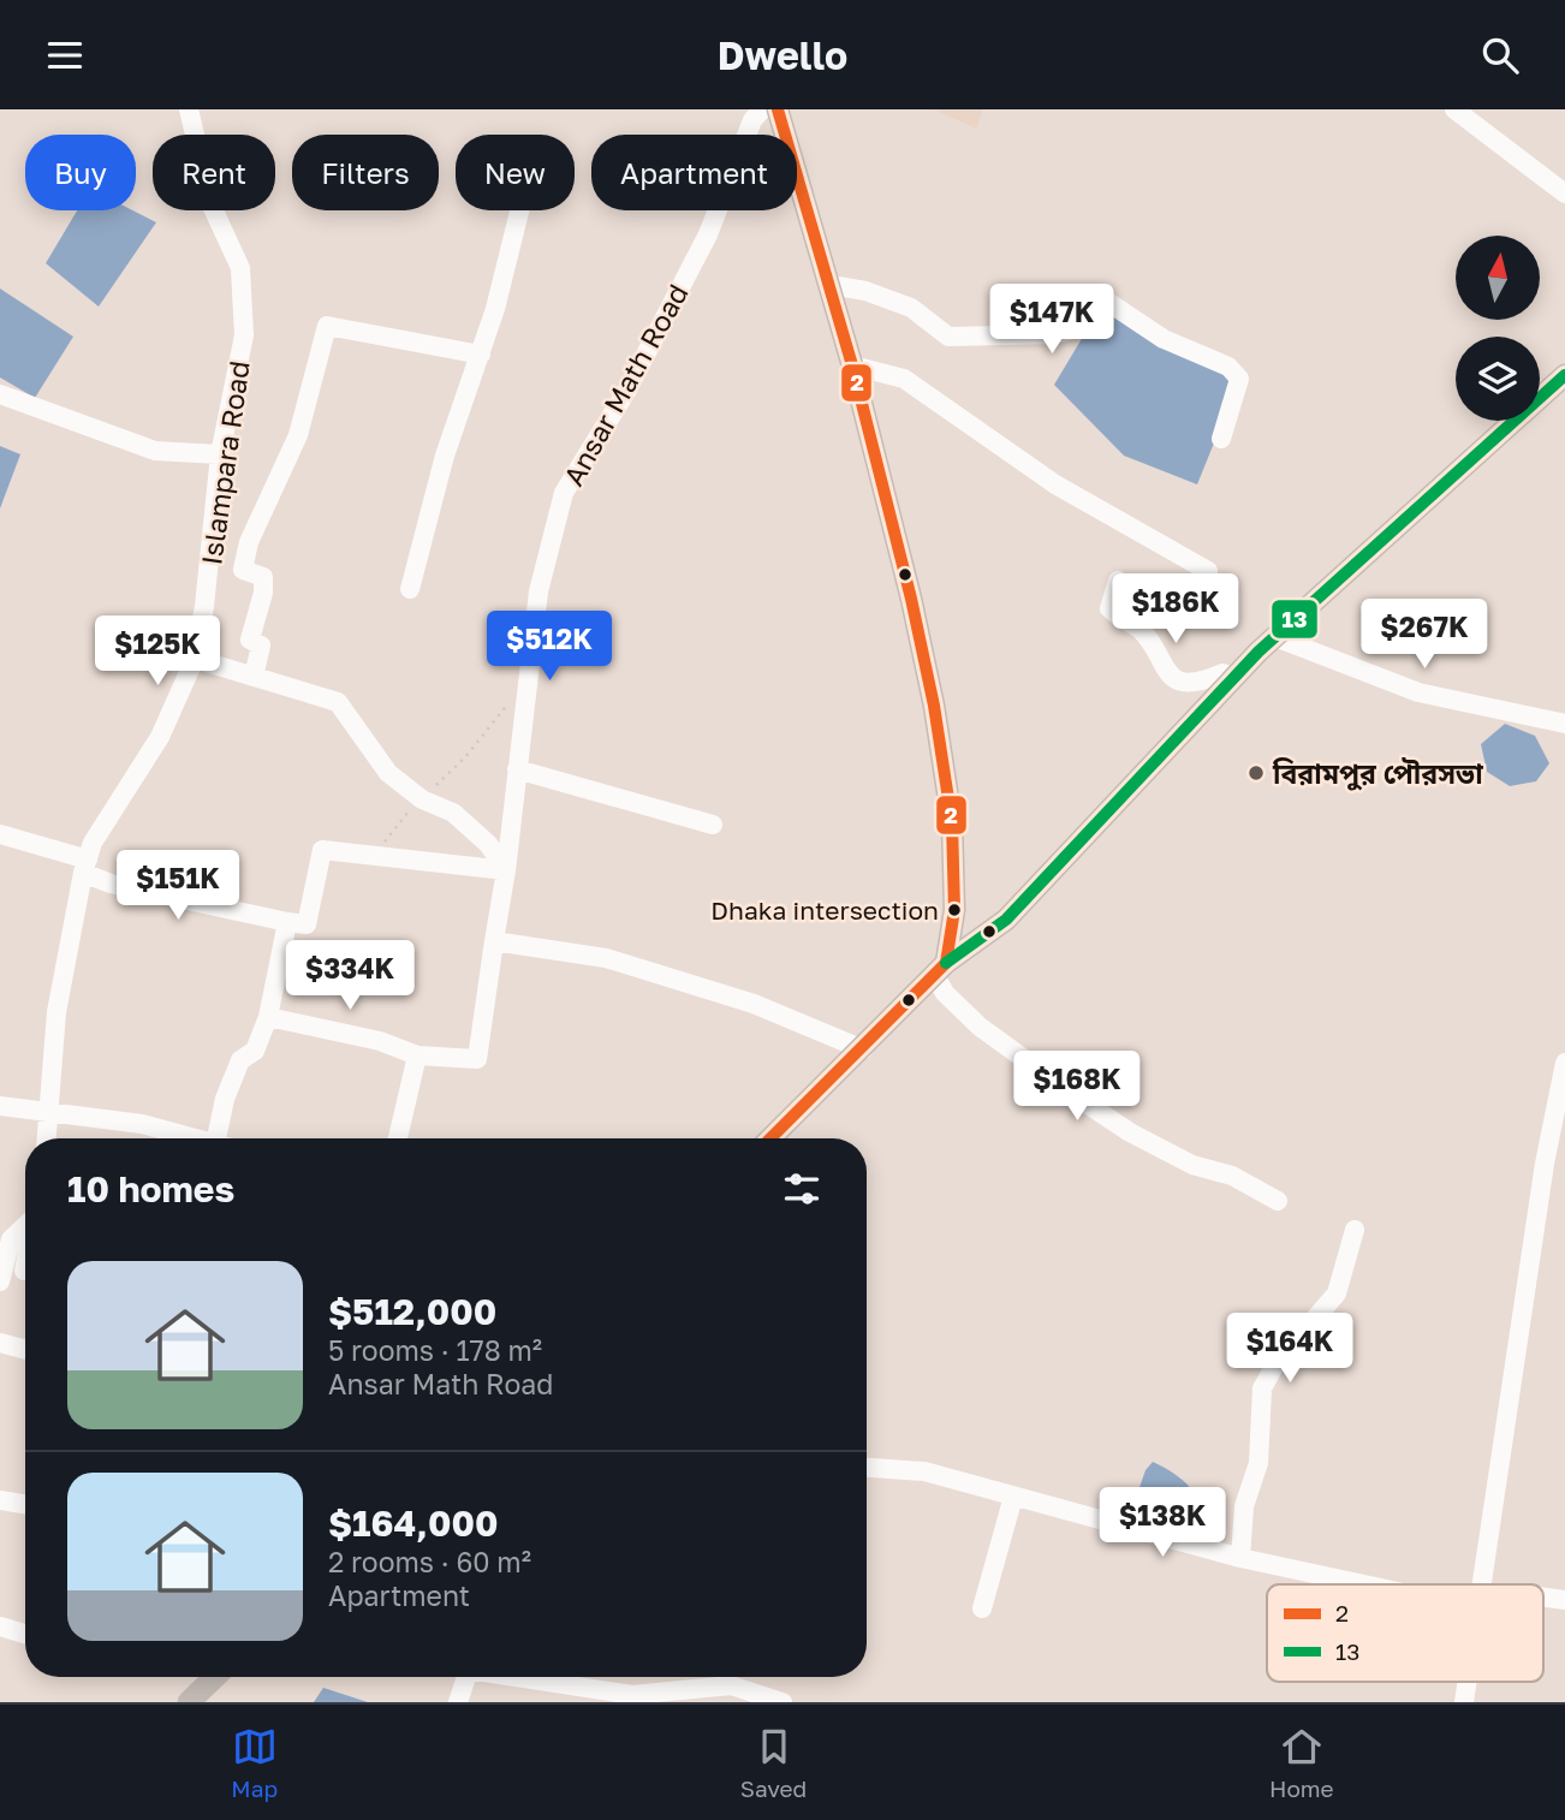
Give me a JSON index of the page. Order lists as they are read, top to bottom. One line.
{"streets":{"street":["Ansar Math Road","Islampara Road"]},"places":["বিরামপুর পৌরসভা","Dhaka intersection"],"lines":["transit line 2","transit line 13"],"legend":["2","13"],"north":"top","page":{"header":"Dwello","chip":["Buy","Rent","Filters","New","Apartment"],"price":["$147K","$186K","$267K","$512K","$125K","$151K","$334K","$168K","$164K","$138K"],"heading":"10 homes","list":[{"name":"$512,000","note":"5 rooms · 178 m² · Ansar Math Road"},{"name":"$164,000","note":"2 rooms · 60 m² · Apartment"}],"tabs":["Map","Saved","Home"]}}
